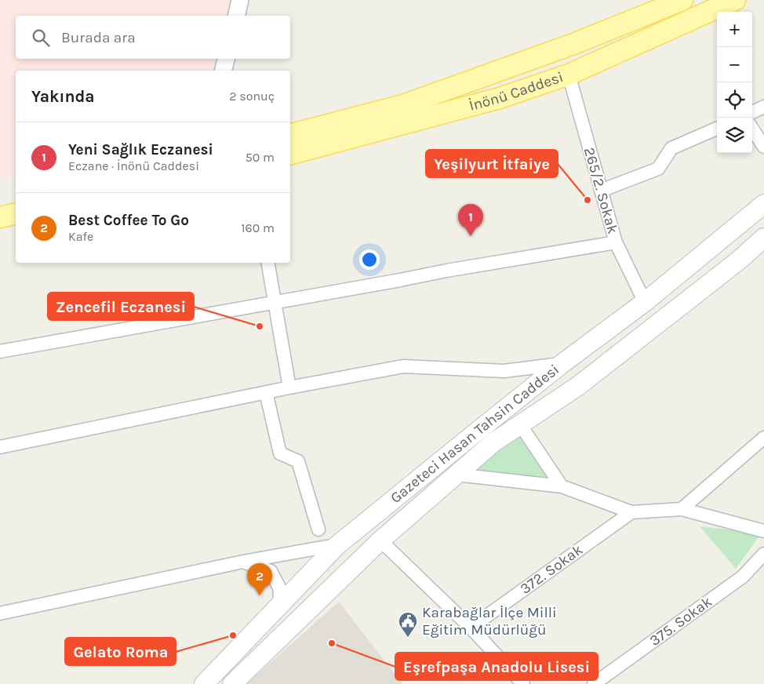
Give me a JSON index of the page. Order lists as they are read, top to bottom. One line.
{"streets":{"main road":["İnönü Caddesi","Gazeteci Hasan Tahsin Caddesi"],"street":["265/2. Sokak","372. Sokak","375. Sokak"]},"crossings":[["İnönü Caddesi","265/2. Sokak"],["265/2. Sokak","Gazeteci Hasan Tahsin Caddesi"]],"places":{"other":["Yeşilyurt İtfaiye","Zencefil Eczanesi","Gelato Roma","Eşrefpaşa Anadolu Lisesi"],"public building":["Karabağlar İlçe Milli Eğitim Müdürlüğü"]},"page":{"map_buttons":["+","−"],"search":"Burada ara","heading":["Yakında","2 sonuç"],"list":[{"mark":"1","name":"Yeni Sağlık Eczanesi","note":"Eczane · İnönü Caddesi","value":"50 m"},{"mark":"2","name":"Best Coffee To Go","note":"Kafe","value":"160 m"}],"pins":["1","2"]}}
